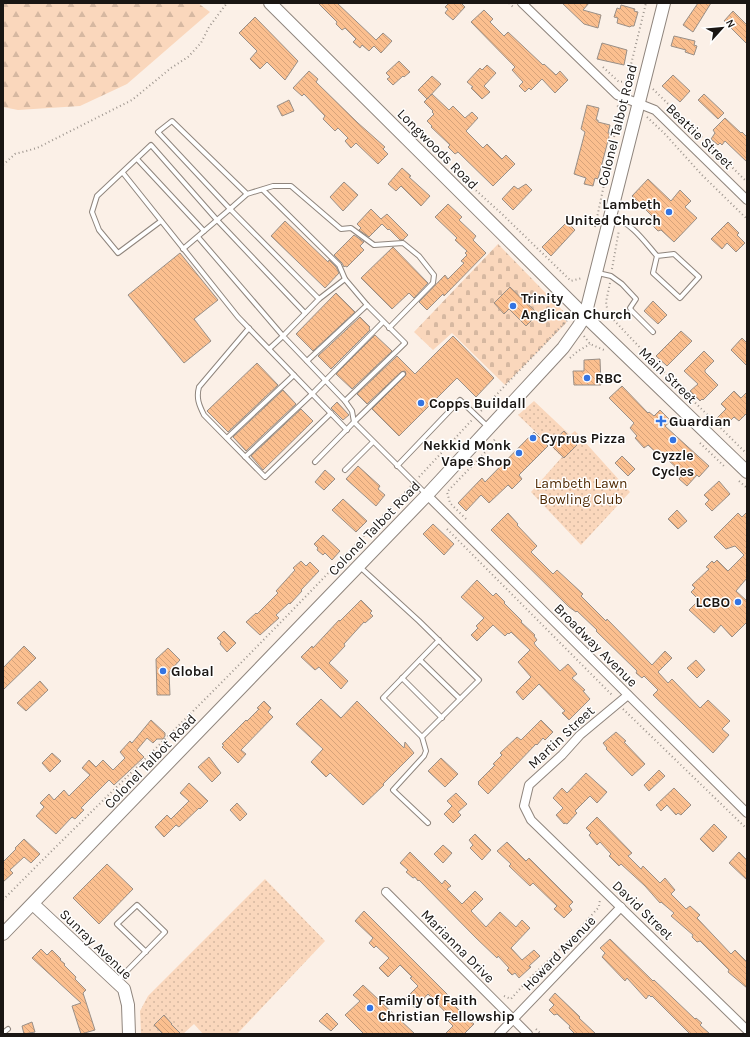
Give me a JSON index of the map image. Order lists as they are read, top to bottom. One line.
{"streets":{"main road":["Colonel Talbot Road","Longwoods Road","Main Street","Sunray Avenue"],"street":["Beattie Street","Broadway Avenue","Martin Street","David Street","Marianna Drive","Howard Avenue"]},"crossings":[["Colonel Talbot Road","Beattie Street"],["Colonel Talbot Road","Longwoods Road"],["Colonel Talbot Road","Main Street"],["Colonel Talbot Road","Broadway Avenue"],["Colonel Talbot Road","Sunray Avenue"],["Longwoods Road","Main Street"],["Broadway Avenue","Martin Street"],["Martin Street","David Street"],["David Street","Howard Avenue"],["Marianna Drive","Howard Avenue"]],"parks":["Lambeth Lawn Bowling Club"],"places":{"other":["Lambeth United Church","Trinity Anglican Church","RBC","Copps Buildall","Cyprus Pizza","Cyzzle Cycles","Nekkid Monk Vape Shop","LCBO","Global","Family of Faith Christian Fellowship"],"health":["Guardian"]},"north":"top right"}
